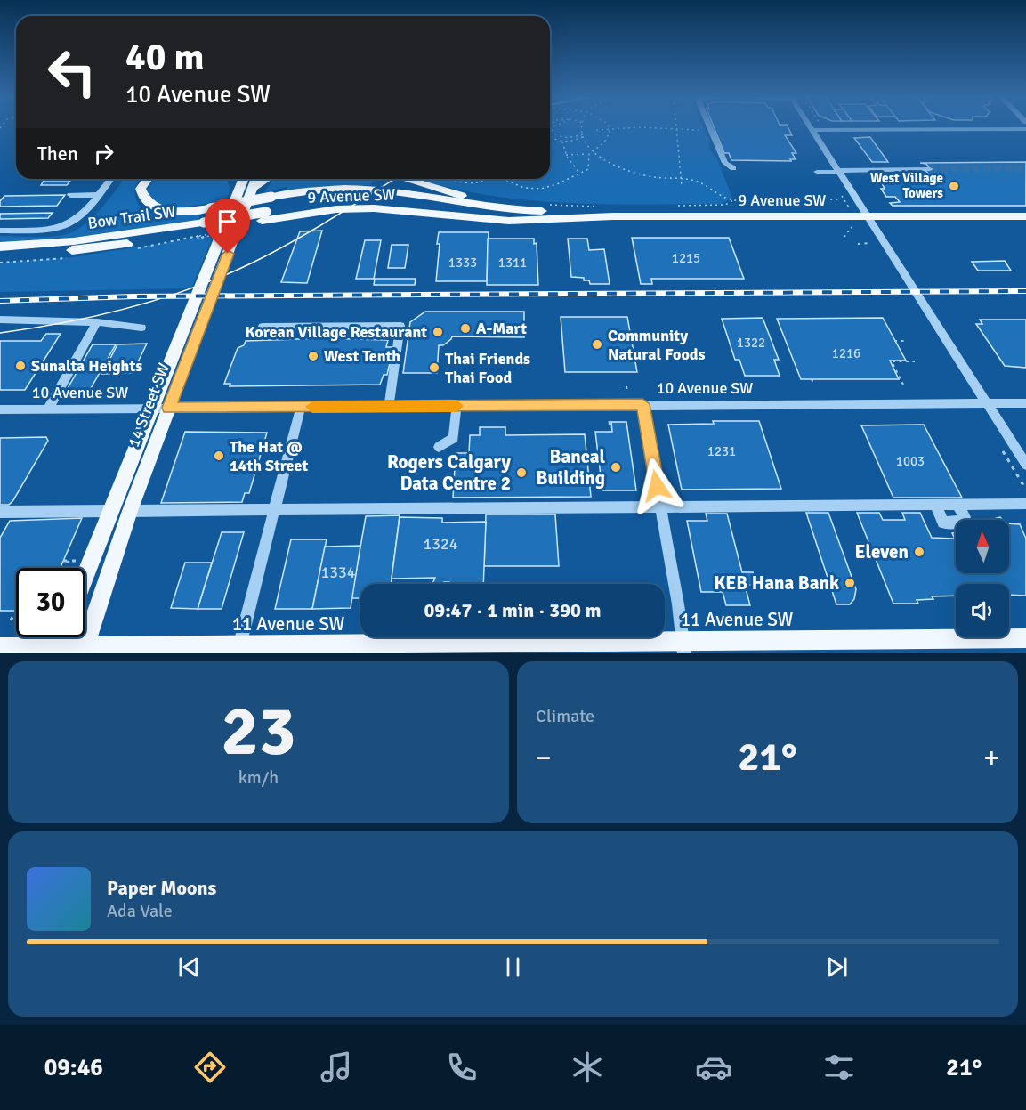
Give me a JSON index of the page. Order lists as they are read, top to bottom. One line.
{"streets":{"main road":["9 Avenue SW","Bow Trail SW","14 Street SW","11 Avenue SW"],"street":["10 Avenue SW"]},"crossings":[["9 Avenue SW","Bow Trail SW"],["10 Avenue SW","14 Street SW"],["14 Street SW","11 Avenue SW"]],"places":["West Village Towers","A-Mart","Korean Village Restaurant","Community Natural Foods","West Tenth","Sunalta Heights","Thai Friends Thai Food","The Hat @ 14th Street","Bancal Building","Rogers Calgary Data Centre 2","Eleven","KEB Hana Bank"],"house_numbers":["1215","1333","1311","1322","1216","1231","1003","1324","1334"],"north":"top","page":{"turn":["40 m","10 Avenue SW"],"then":"Then","limit":"30","trip":"09:47 · 1 min · 390 m","tile":[["23","km/h"],"Climate"],"heat":["−","21°","+"],"song":["Paper Moons","Ada Vale"],"tabs":["09:46","21°"]}}
